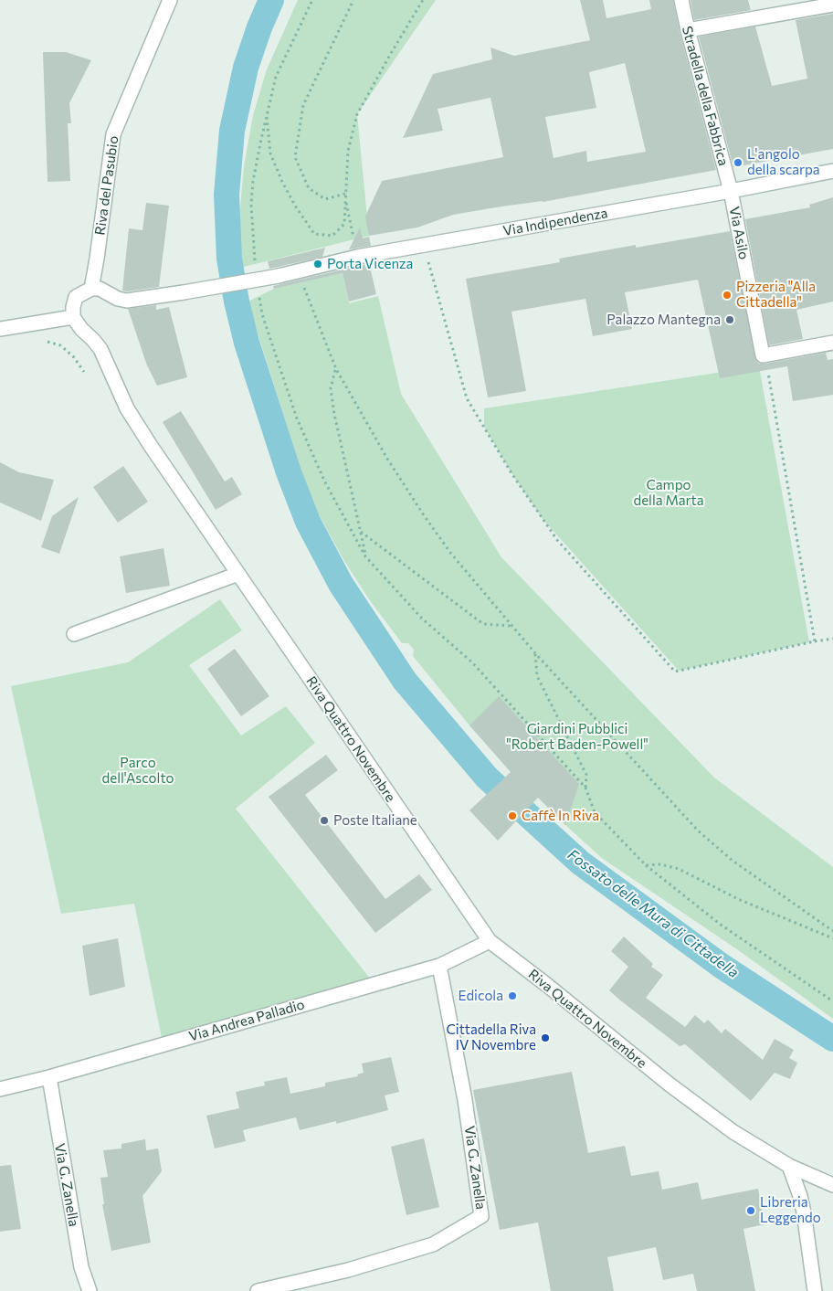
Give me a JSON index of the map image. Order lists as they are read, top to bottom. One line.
{"streets":{"street":["Stradella della Fabbrica","Riva del Pasubio","Via Indipendenza","Via Asilo","Riva Quattro Novembre","Via Andrea Palladio","Via G. Zanella"]},"crossings":[["Stradella della Fabbrica","Via Indipendenza"],["Stradella della Fabbrica","Via Asilo"],["Riva del Pasubio","Via Indipendenza"],["Via Indipendenza","Via Asilo"],["Riva Quattro Novembre","Via Andrea Palladio"],["Via Andrea Palladio","Via G. Zanella"]],"water":["Fossato delle Mura di Cittadella"],"parks":["Campo della Marta","Giardini Pubblici \"Robert Baden-Powell\"","Parco dell'Ascolto"],"places":["L'angolo della scarpa","Porta Vicenza","Pizzeria \"Alla Cittadella\"","Palazzo Mantegna","Caffè In Riva","Poste Italiane","Edicola","Cittadella Riva IV Novembre","Libreria Leggendo"]}
